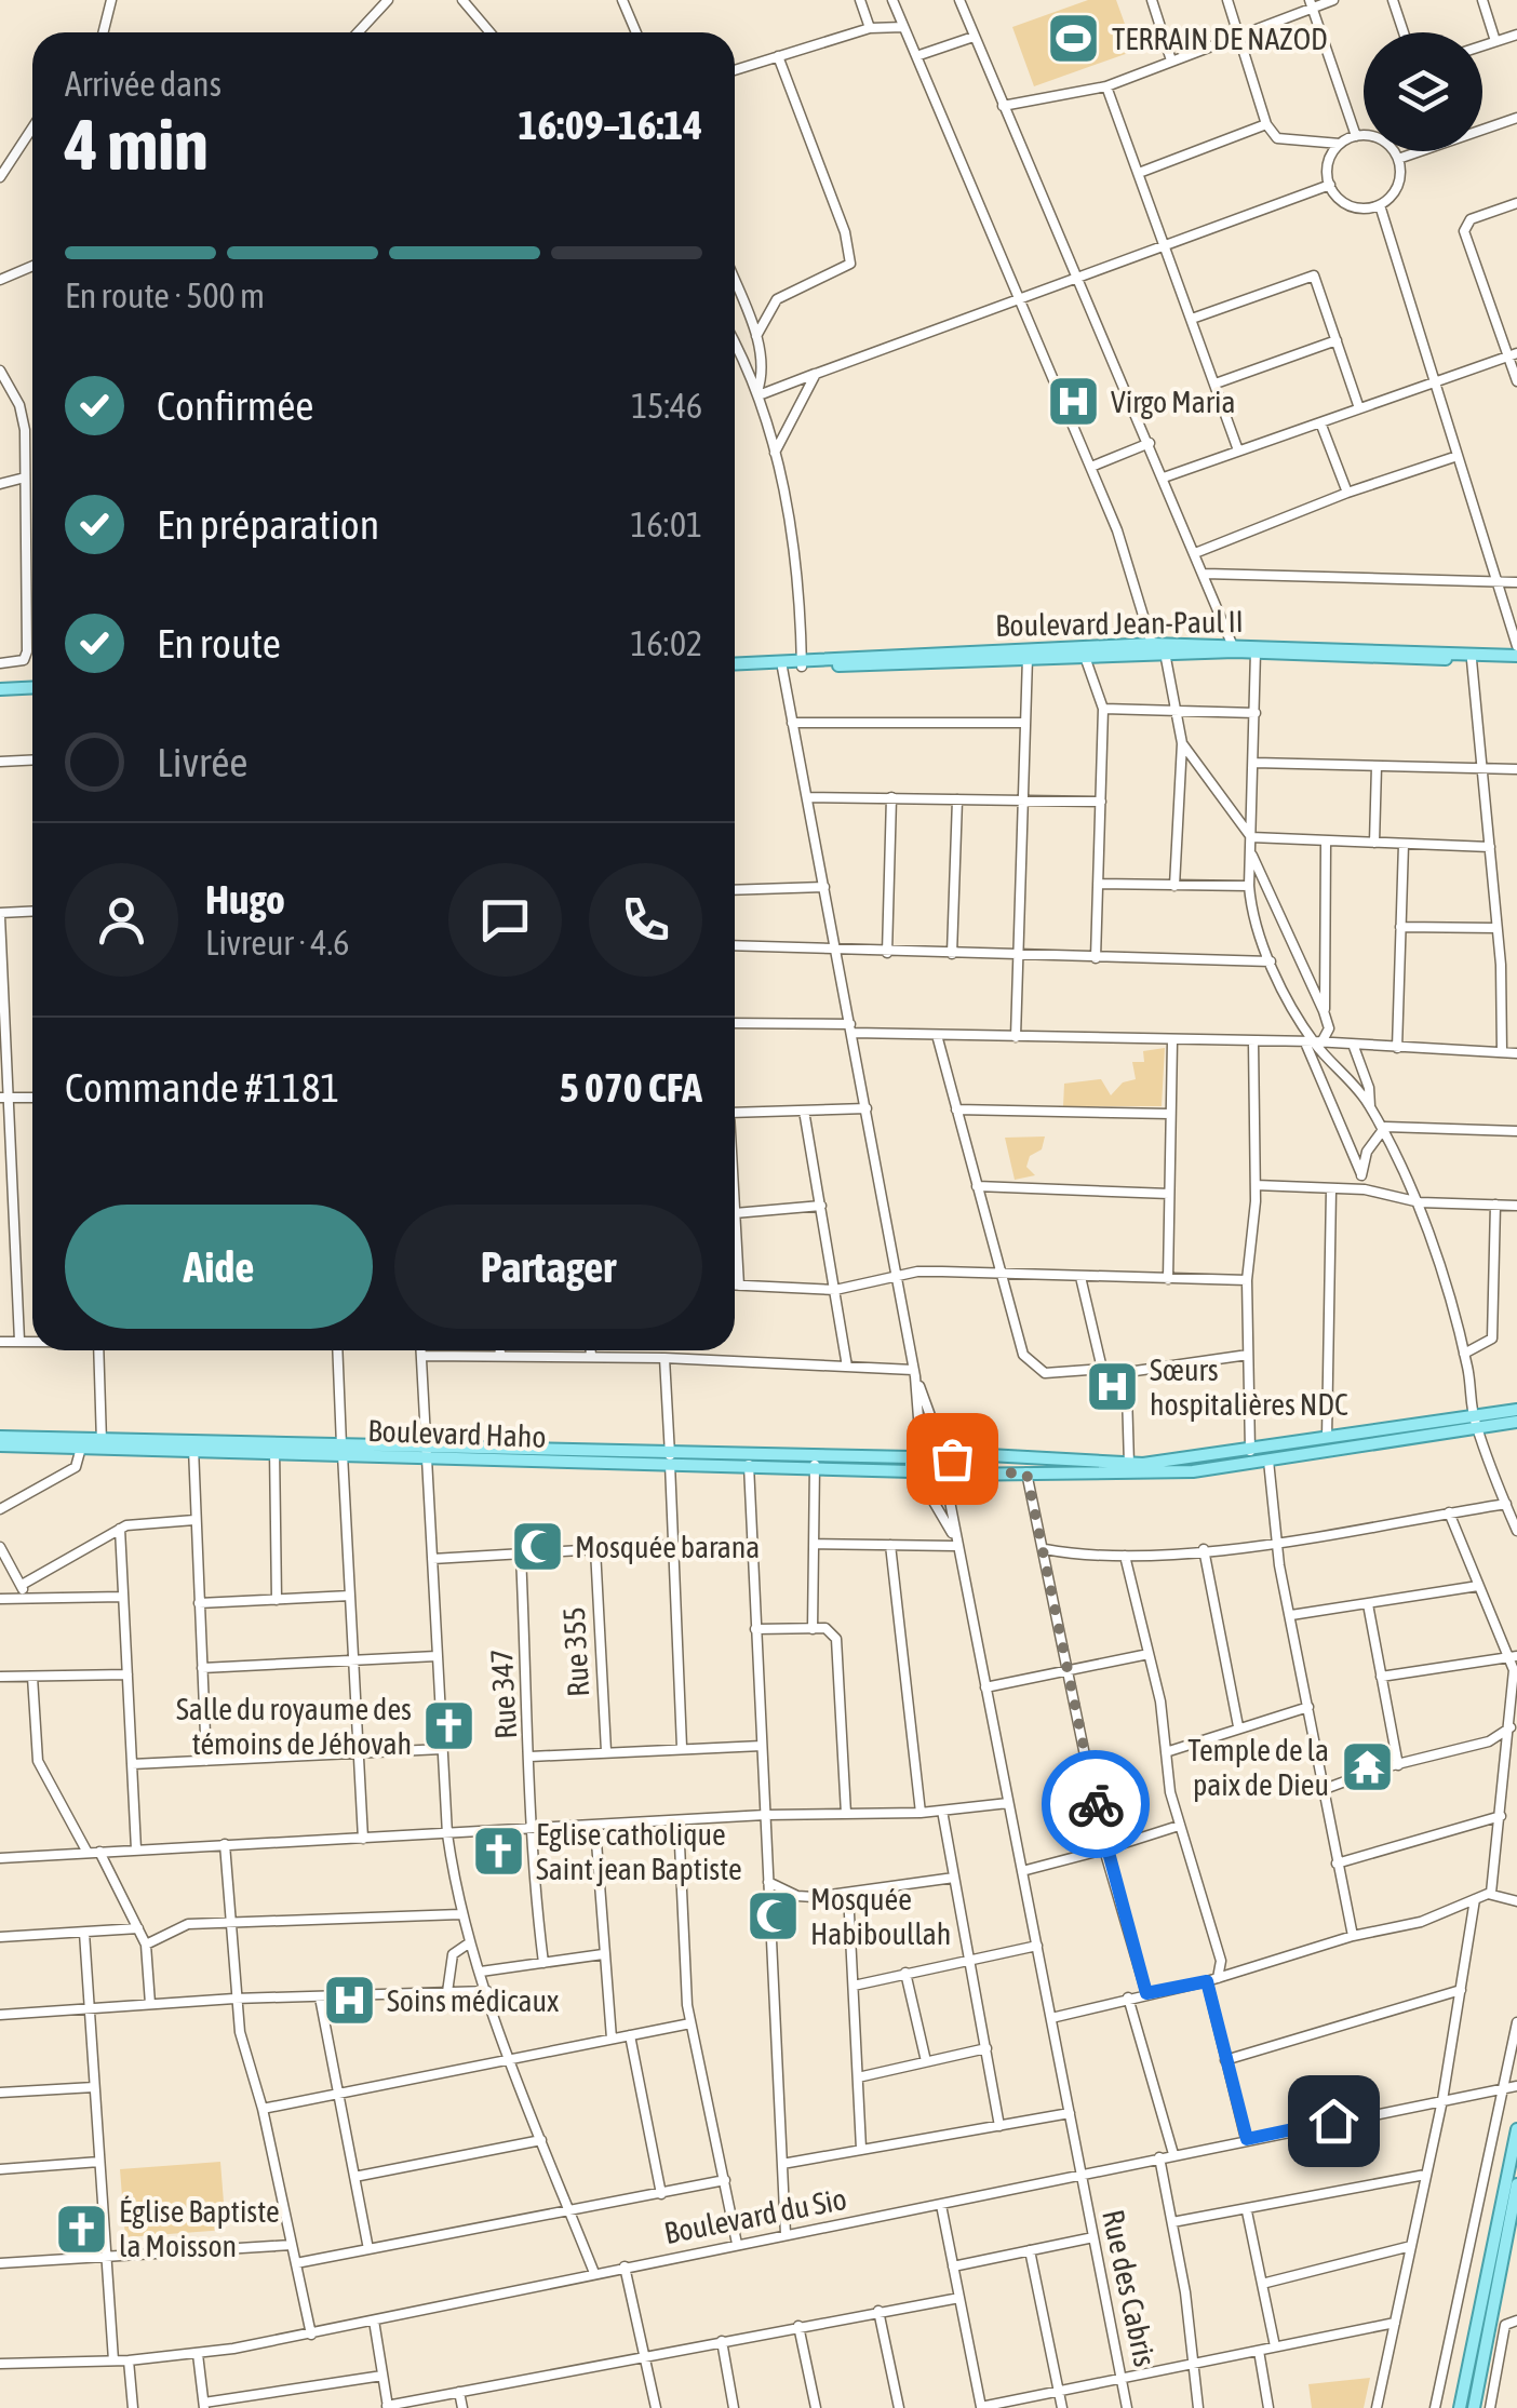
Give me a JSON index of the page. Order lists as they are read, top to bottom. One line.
{"streets":{"main road":["Boulevard Jean-Paul II","Boulevard Haho"],"street":["Rue 355","Rue 347","Boulevard du Sio","Rue des Cabris"]},"crossings":[["Boulevard du Sio","Rue des Cabris"]],"places":{"sports":["TERRAIN DE NAZOD"],"hospital":["Virgo Maria","Sœurs hospitalières NDC","Soins médicaux"],"mosque":["Mosquée barana","Mosquée Habiboullah"],"church":["Salle du royaume des témoins de Jéhovah","Eglise catholique Saint jean Baptiste","Église Baptiste la Moisson"],"temple":["Temple de la paix de Dieu"]},"page":{"heading":["4 min","Arrivée dans","16:09–16:14"],"panel":["Hugo","Livreur · 4.6","Commande #1181","5 070 CFA"],"bar":"En route · 500 m","list":[["Confirmée","15:46"],["En préparation","16:01"],["En route","16:02"],"Livrée"],"buttons":["Aide","Partager"]}}
